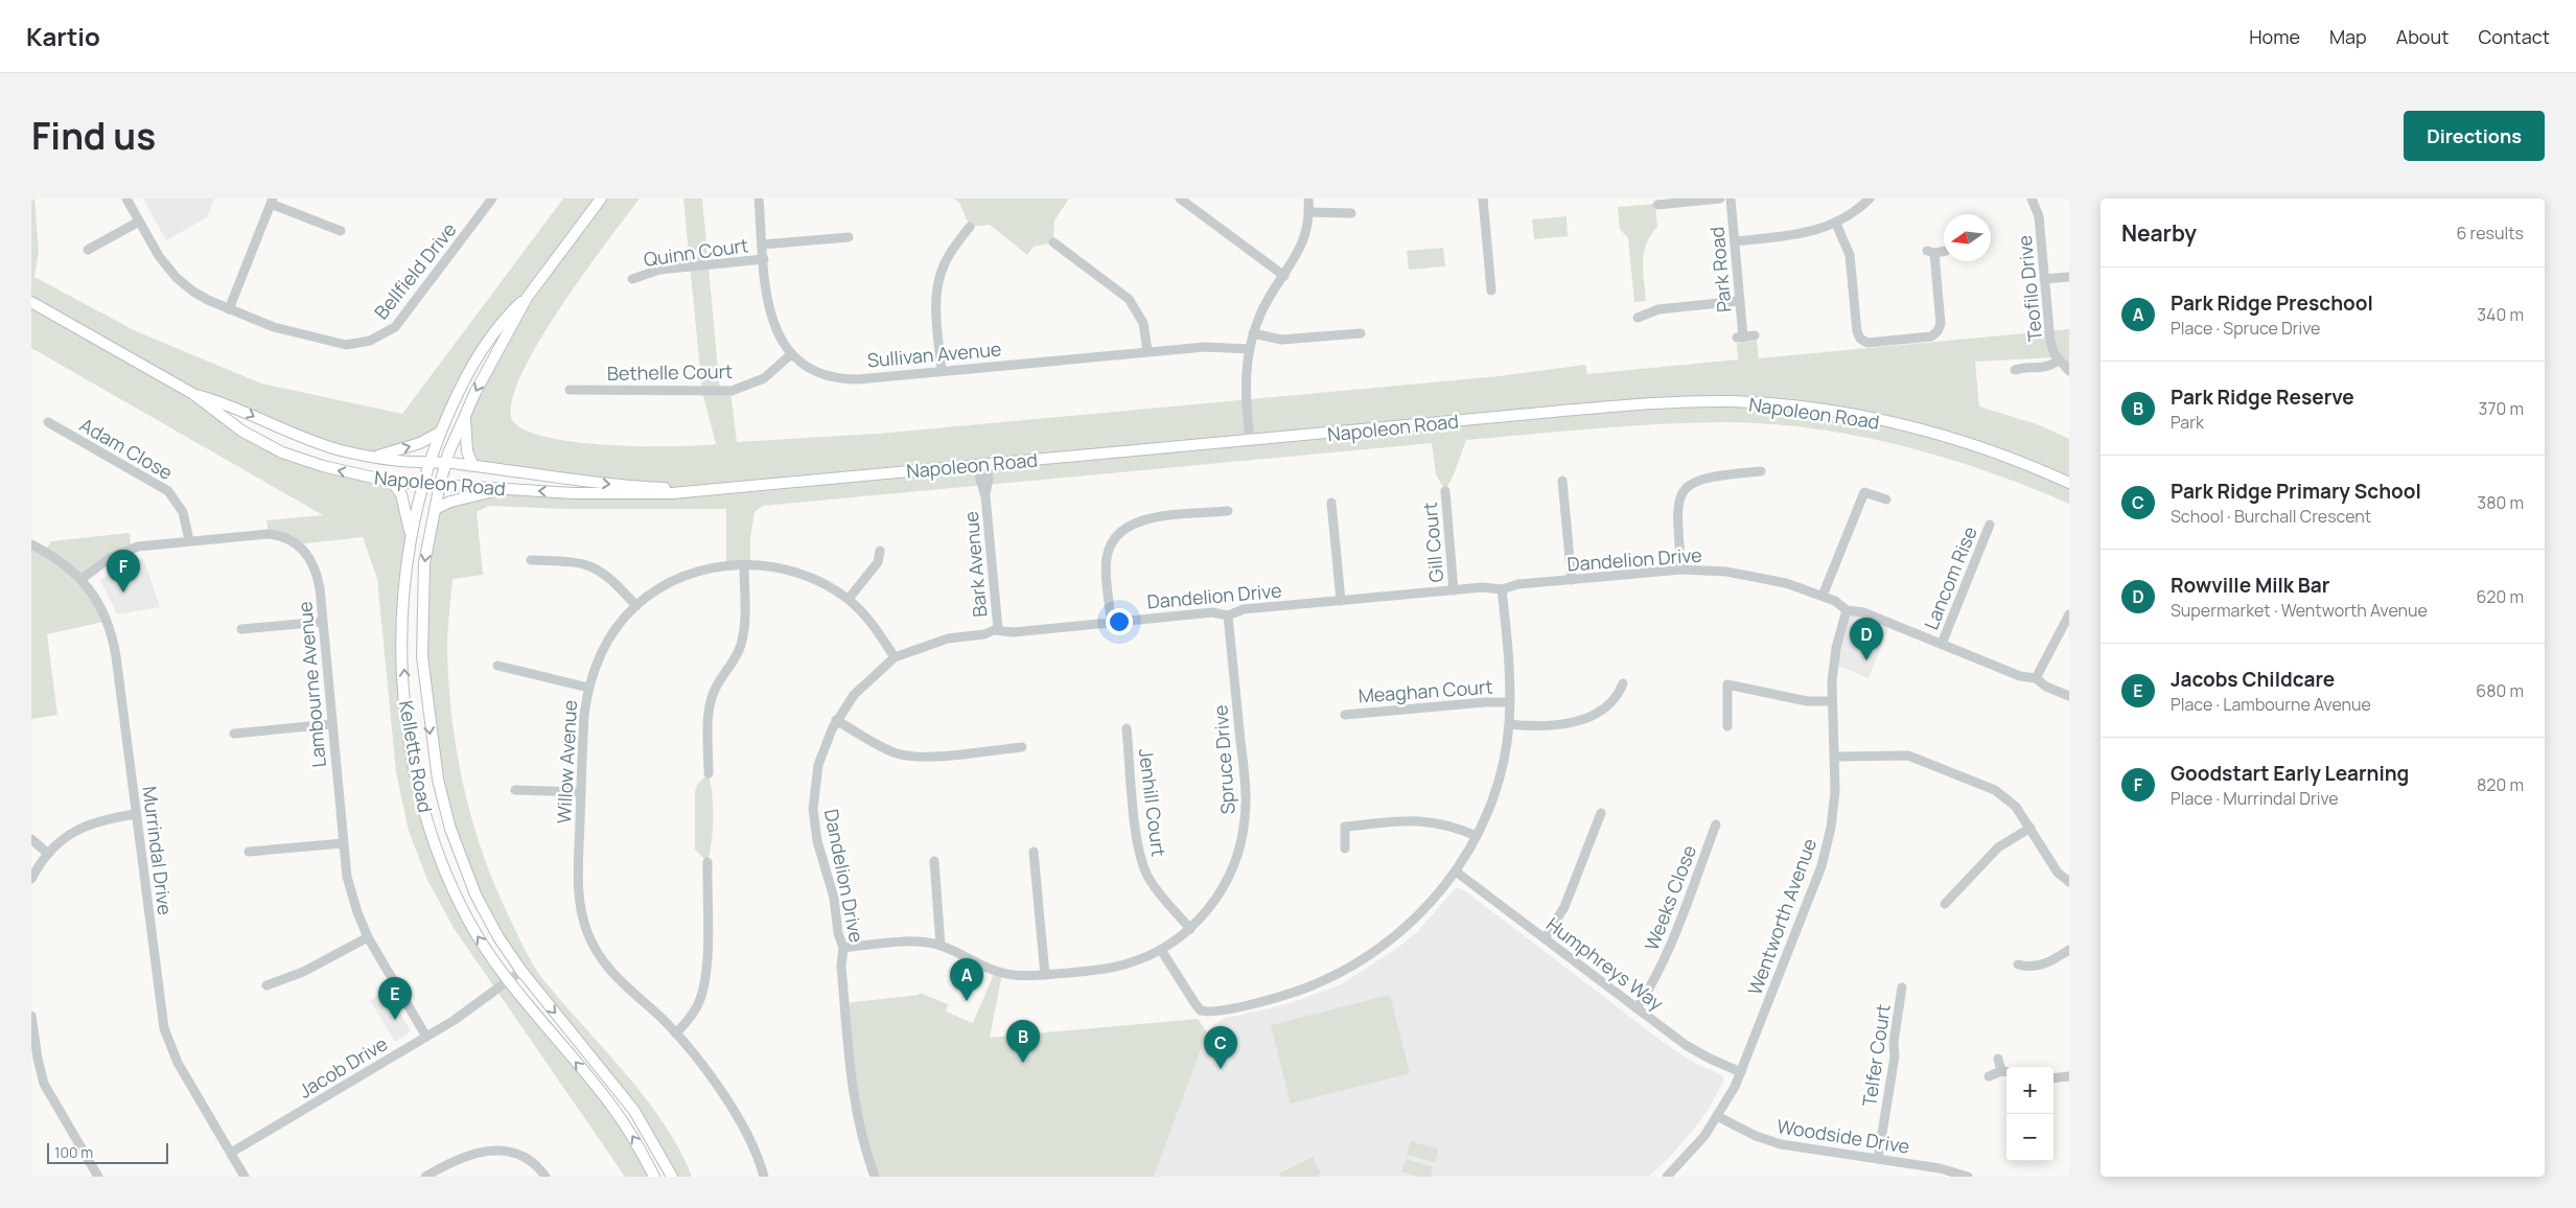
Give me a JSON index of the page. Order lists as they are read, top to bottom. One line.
{"streets":{"main road":["Napoleon Road","Kelletts Road"],"street":["Quinn Court","Park Road","Bellfield Drive","Teofilo Drive","Sullivan Avenue","Bethelle Court","Adam Close","Gill Court","Dandelion Drive","Bark Avenue","Lancom Rise","Lambourne Avenue","Meaghan Court","Spruce Drive","Willow Avenue","Jenhill Court","Murrindal Drive","Weeks Close","Wentworth Avenue","Humphreys Way","Telfer Court","Jacob Drive","Woodside Drive"]},"crossings":[["Quinn Court","Sullivan Avenue"],["Sullivan Avenue","Bethelle Court"],["Napoleon Road","Bark Avenue"],["Napoleon Road","Kelletts Road"],["Adam Close","Lambourne Avenue"],["Gill Court","Dandelion Drive"],["Dandelion Drive","Bark Avenue"],["Dandelion Drive","Lancom Rise"],["Dandelion Drive","Spruce Drive"],["Dandelion Drive","Willow Avenue"],["Dandelion Drive","Wentworth Avenue"],["Lambourne Avenue","Murrindal Drive"],["Lambourne Avenue","Jacob Drive"],["Kelletts Road","Jacob Drive"],["Spruce Drive","Jenhill Court"],["Murrindal Drive","Jacob Drive"],["Weeks Close","Humphreys Way"],["Wentworth Avenue","Humphreys Way"],["Wentworth Avenue","Woodside Drive"],["Telfer Court","Woodside Drive"]],"scale_bar":"100 m","north":"left","page":{"header":"Kartio","nav":["Home","Map","About","Contact"],"title":"Find us","buttons":"Directions","heading":["Nearby","6 results"],"list":[{"mark":"A","name":"Park Ridge Preschool","note":"Place · Spruce Drive","value":"340 m"},{"mark":"B","name":"Park Ridge Reserve","note":"Park","value":"370 m"},{"mark":"C","name":"Park Ridge Primary School","note":"School · Burchall Crescent","value":"380 m"},{"mark":"D","name":"Rowville Milk Bar","note":"Supermarket · Wentworth Avenue","value":"620 m"},{"mark":"E","name":"Jacobs Childcare","note":"Place · Lambourne Avenue","value":"680 m"},{"mark":"F","name":"Goodstart Early Learning","note":"Place · Murrindal Drive","value":"820 m"}],"pins":["F","D","A","E","B","C"],"map_buttons":["+","−"],"scale":"100 m"}}
